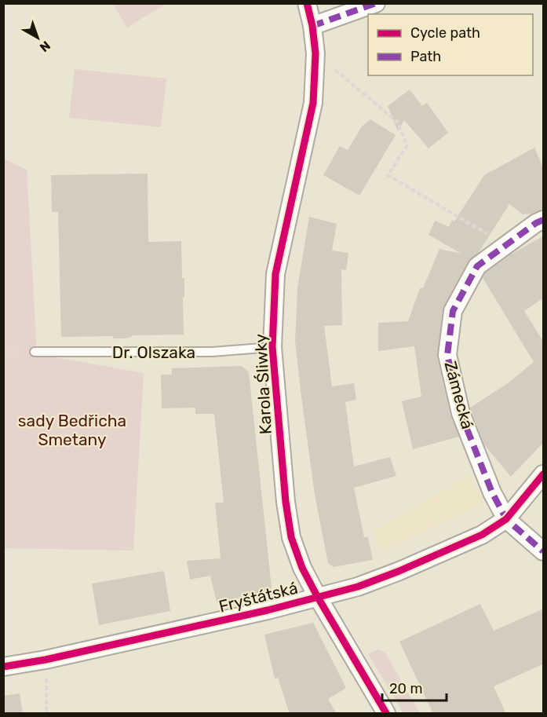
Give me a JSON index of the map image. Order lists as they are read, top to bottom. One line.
{"streets":{"street":["Karola Śliwky","Zámecká","Fryštátská"],"lane":["Dr. Olszaka"]},"crossings":[["Dr. Olszaka","Karola Śliwky"],["Karola Śliwky","Fryštátská"],["Zámecká","Fryštátská"]],"parks":["sady Bedřicha Smetany"],"legend":["Cycle path","Path"],"scale_bar":"20 m","north":"bottom right"}
